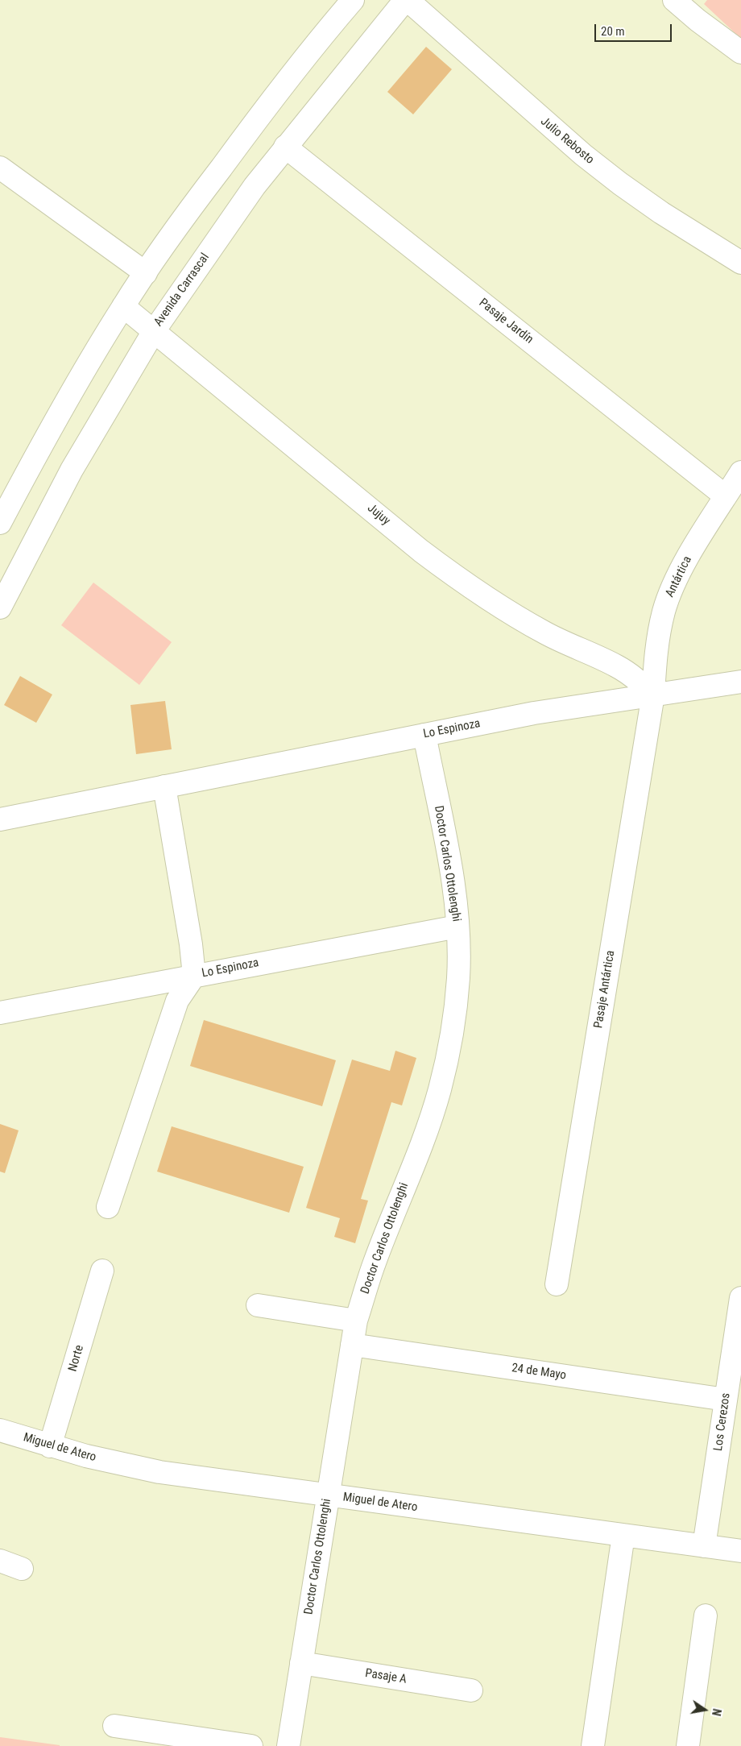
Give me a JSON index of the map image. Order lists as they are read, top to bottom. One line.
{"streets":{"street":["Julio Rebosto","Avenida Carrascal","Pasaje Jardín","Jujuy","Antártica","Lo Espinoza","Doctor Carlos Ottolenghi","Pasaje Antártica","Norte","24 de Mayo","Los Cerezos","Miguel de Atero","Pasaje A"]},"crossings":[["Julio Rebosto","Avenida Carrascal"],["Avenida Carrascal","Pasaje Jardín"],["Avenida Carrascal","Jujuy"],["Pasaje Jardín","Antártica"],["Jujuy","Antártica"],["Jujuy","Lo Espinoza"],["Jujuy","Pasaje Antártica"],["Antártica","Lo Espinoza"],["Antártica","Pasaje Antártica"],["Lo Espinoza","Doctor Carlos Ottolenghi"],["Lo Espinoza","Pasaje Antártica"],["Doctor Carlos Ottolenghi","24 de Mayo"],["Doctor Carlos Ottolenghi","Miguel de Atero"],["Doctor Carlos Ottolenghi","Pasaje A"],["Norte","Miguel de Atero"],["24 de Mayo","Los Cerezos"],["Los Cerezos","Miguel de Atero"]],"scale_bar":"20 m","north":"right"}
